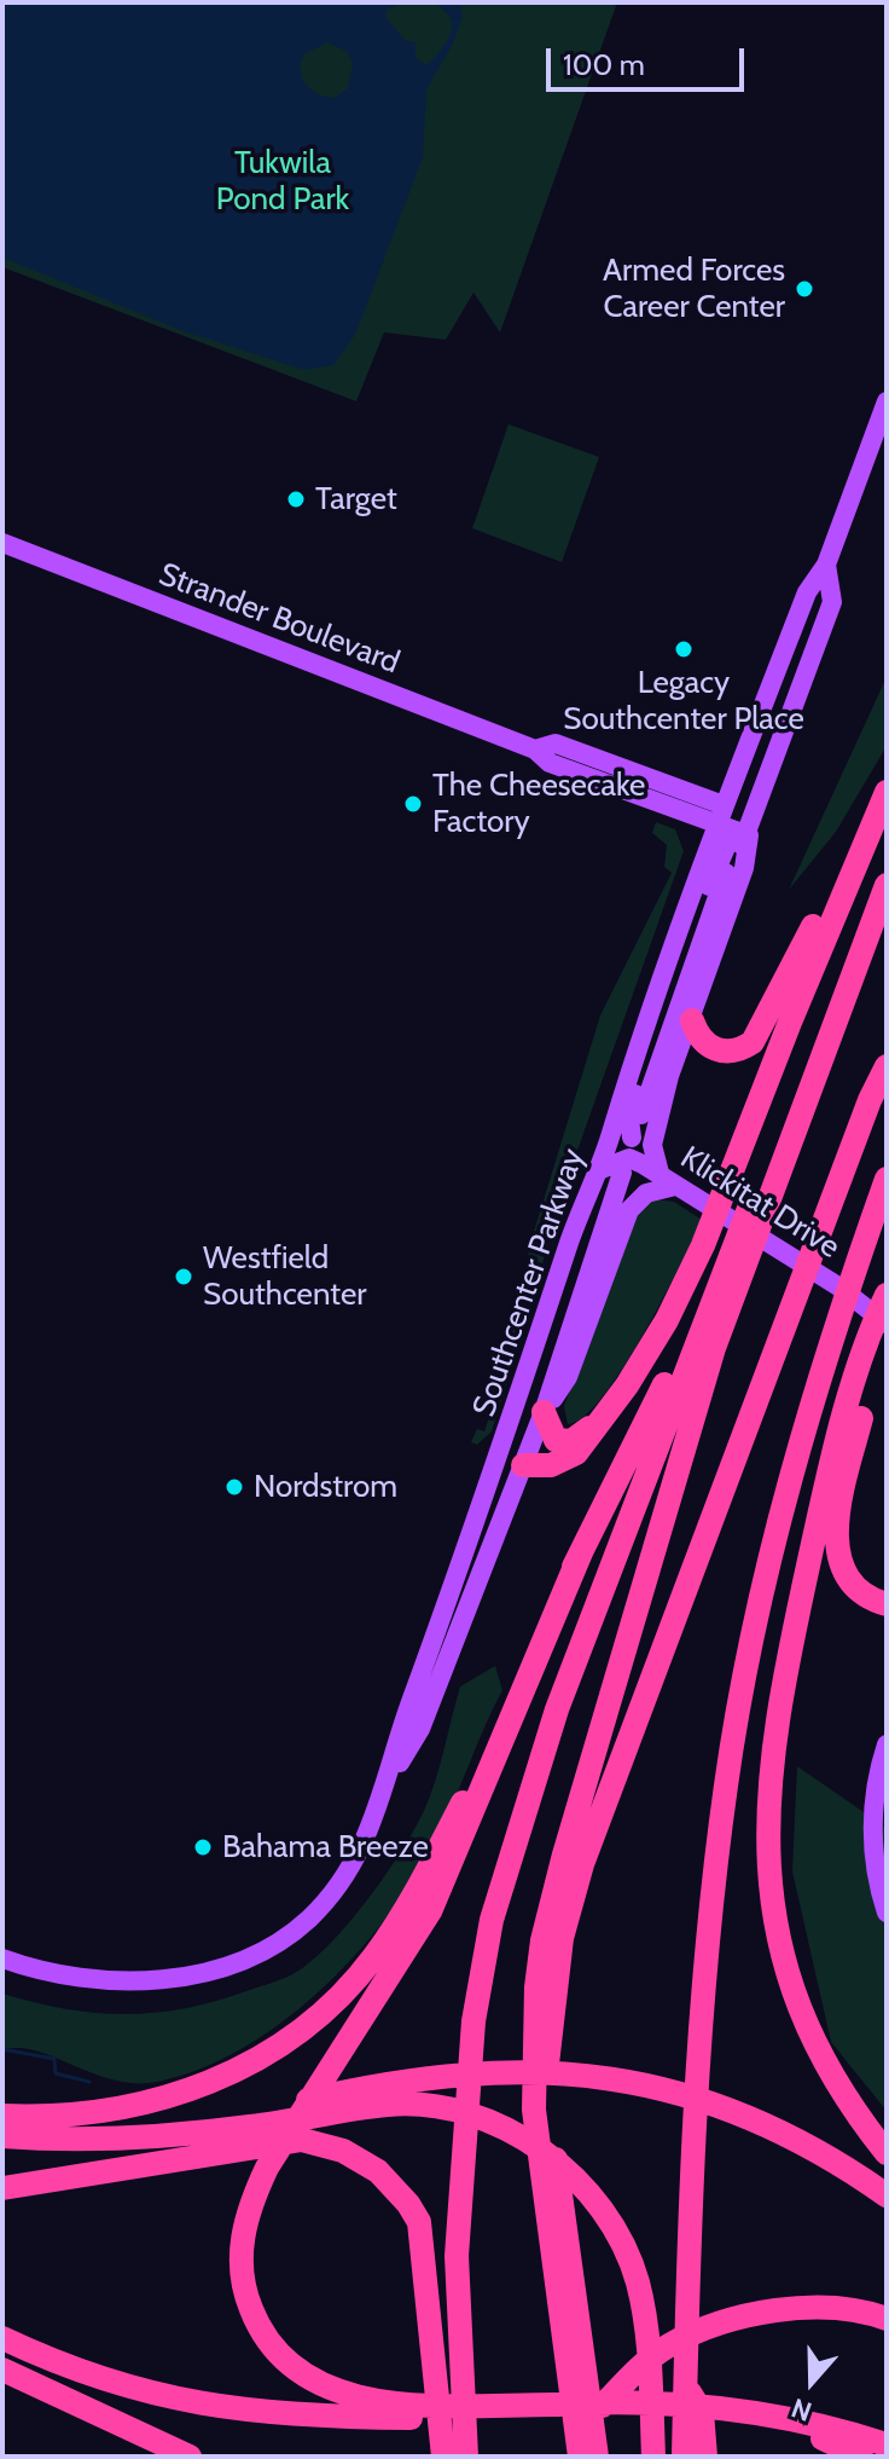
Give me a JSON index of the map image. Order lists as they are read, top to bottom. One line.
{"streets":{"main road":["Strander Boulevard","Klickitat Drive","Southcenter Parkway"]},"crossings":[["Strander Boulevard","Southcenter Parkway"],["Klickitat Drive","Southcenter Parkway"]],"parks":["Tukwila Pond Park"],"places":["Armed Forces Career Center","Target","Legacy Southcenter Place","The Cheesecake Factory","Westfield Southcenter","Nordstrom","Bahama Breeze"],"scale_bar":"100 m","north":"bottom"}
